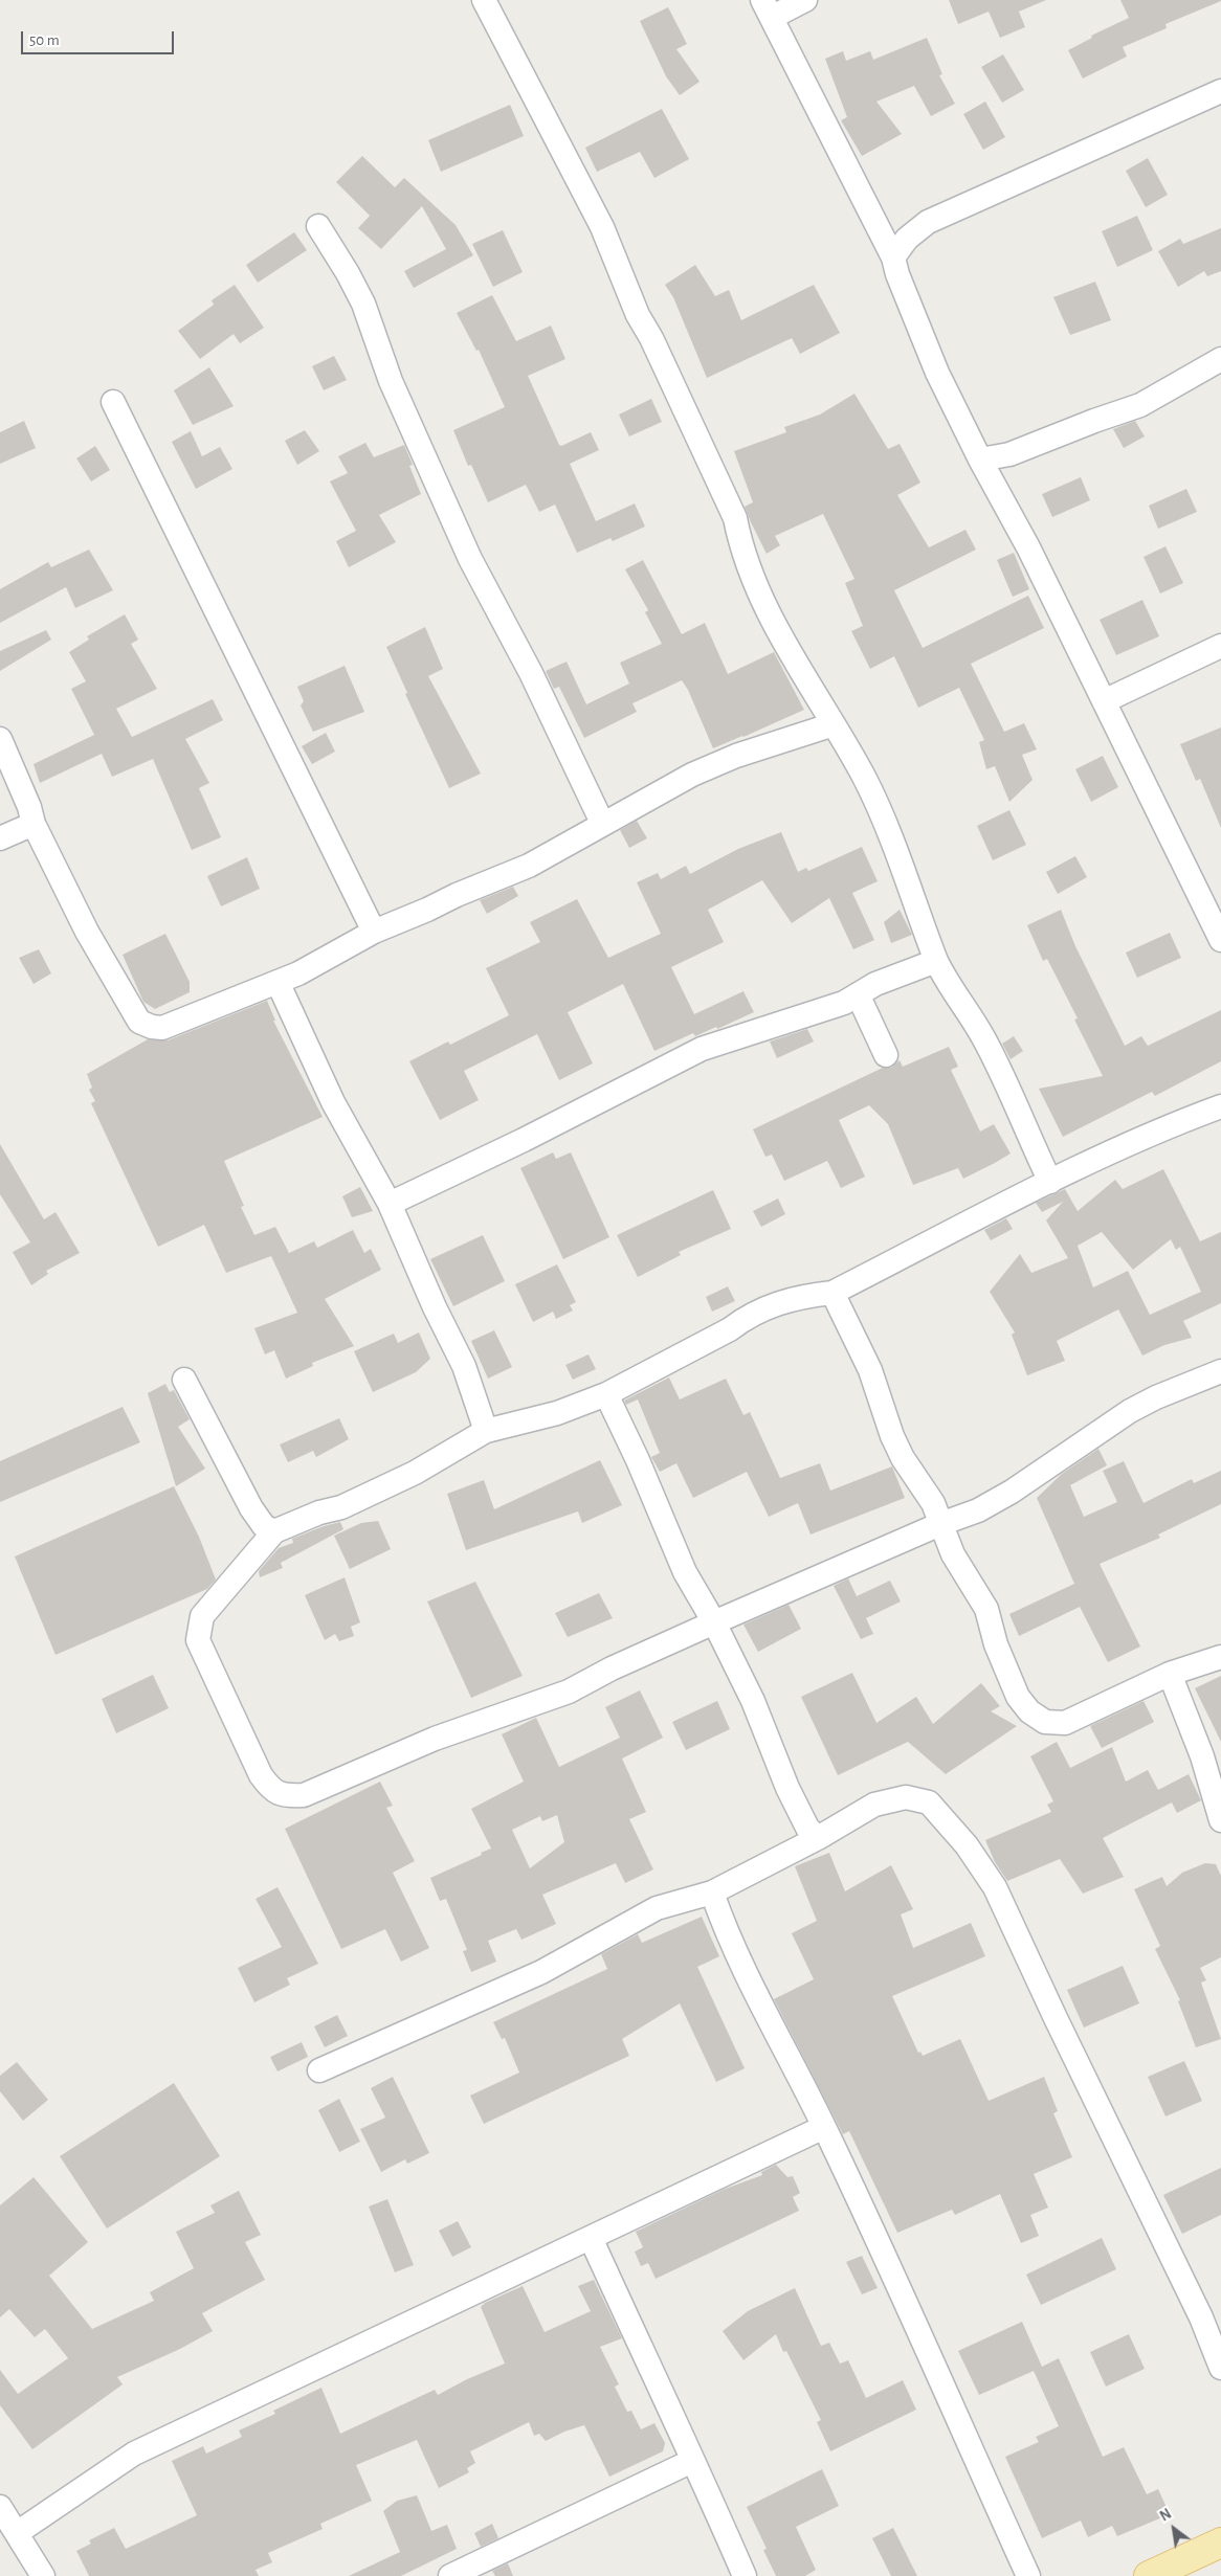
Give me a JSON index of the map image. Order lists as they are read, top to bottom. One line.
{"scale_bar":"50 m","north":"top left"}
